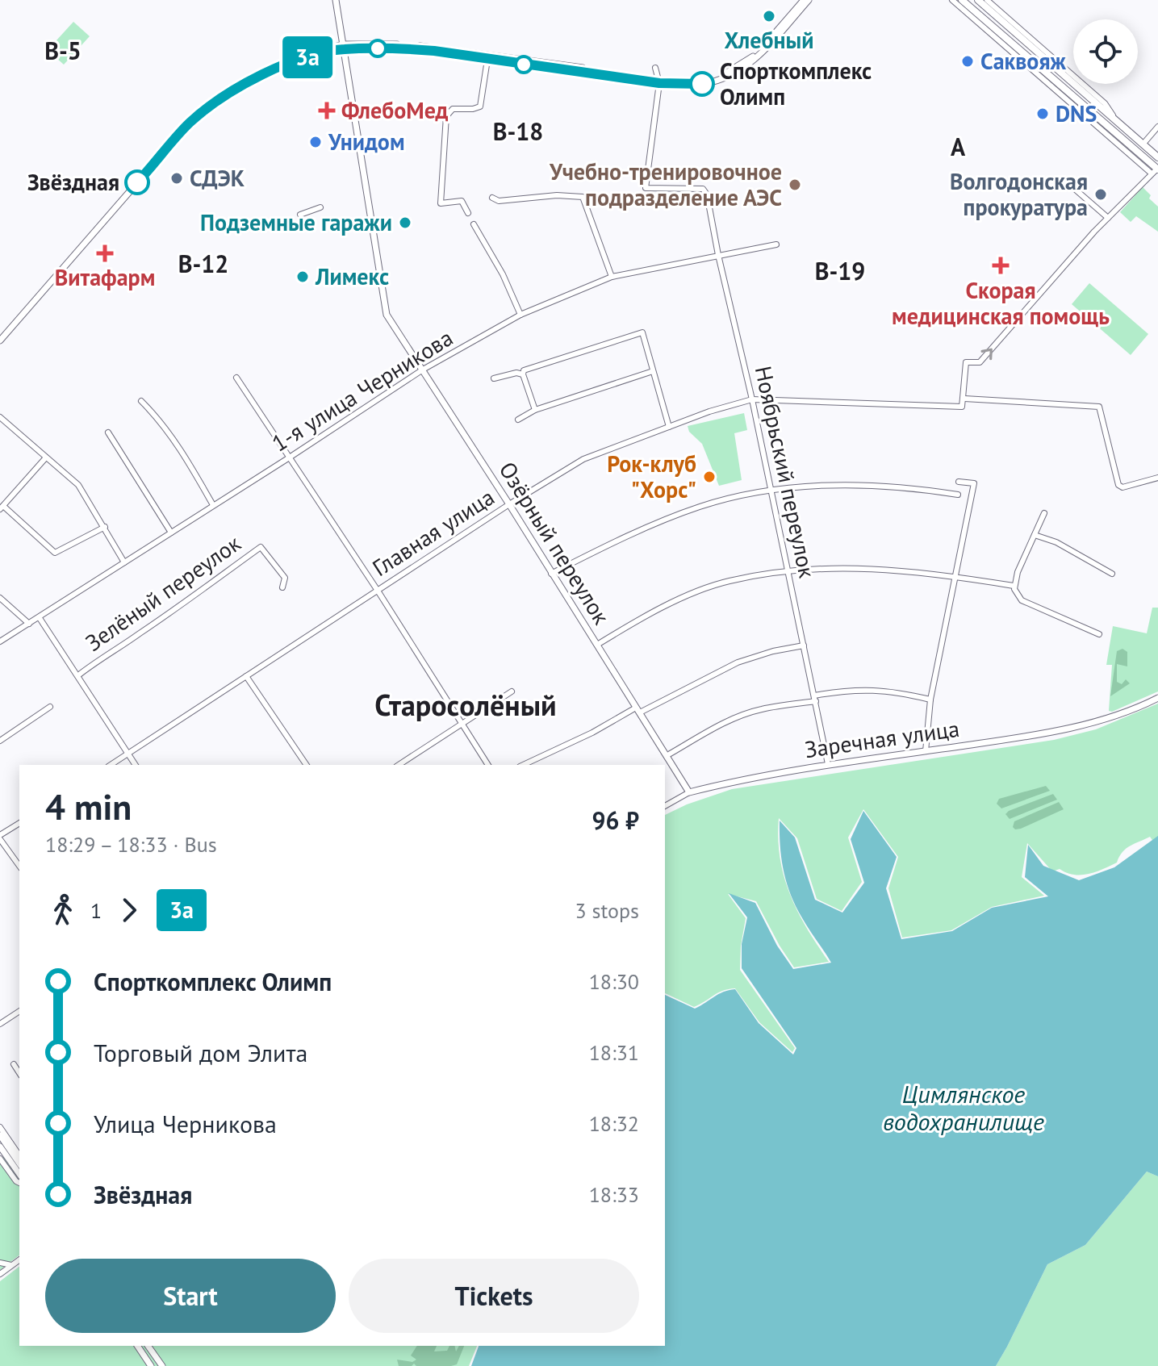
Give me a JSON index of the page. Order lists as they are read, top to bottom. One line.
{"streets":{"street":["1-я улица Черникова","Ноябрьский переулок","Главная улица","Озёрный переулок","Зелёный переулок","Заречная улица"]},"crossings":[["1-я улица Черникова","Ноябрьский переулок"],["1-я улица Черникова","Озёрный переулок"],["Ноябрьский переулок","Главная улица"],["Ноябрьский переулок","Заречная улица"],["Главная улица","Озёрный переулок"],["Озёрный переулок","Заречная улица"]],"districts":["В-5","В-18","А","В-12","В-19","Староcолёный"],"water":["Цимлянское водохранилище"],"places":{"other":["Хлебный","Саквояж","Спорткомплекс Олимп","DNS","Унидом","СДЭК","Звёздная","Учебно-тренировочное подразделение АЭС","Волгодонская прокуратура","Подземные гаражи","Лимекс","Рок-клуб \"Хорс\""],"health":["ФлебоМед","Витафарм","Скорая медицинская помощь"]},"lines":["bus line 3а"],"page":{"on_map":"3а","heading":["4 min","18:29 – 18:33 · Bus","96 ₽"],"legs":["1","3а","3 stops"],"list":[{"name":"Спорткомплекс Олимп","value":"18:30"},{"name":"Торговый дом Элита","value":"18:31"},{"name":"Улица Черникова","value":"18:32"},{"name":"Звёздная","value":"18:33"}],"buttons":["Start","Tickets"]}}
